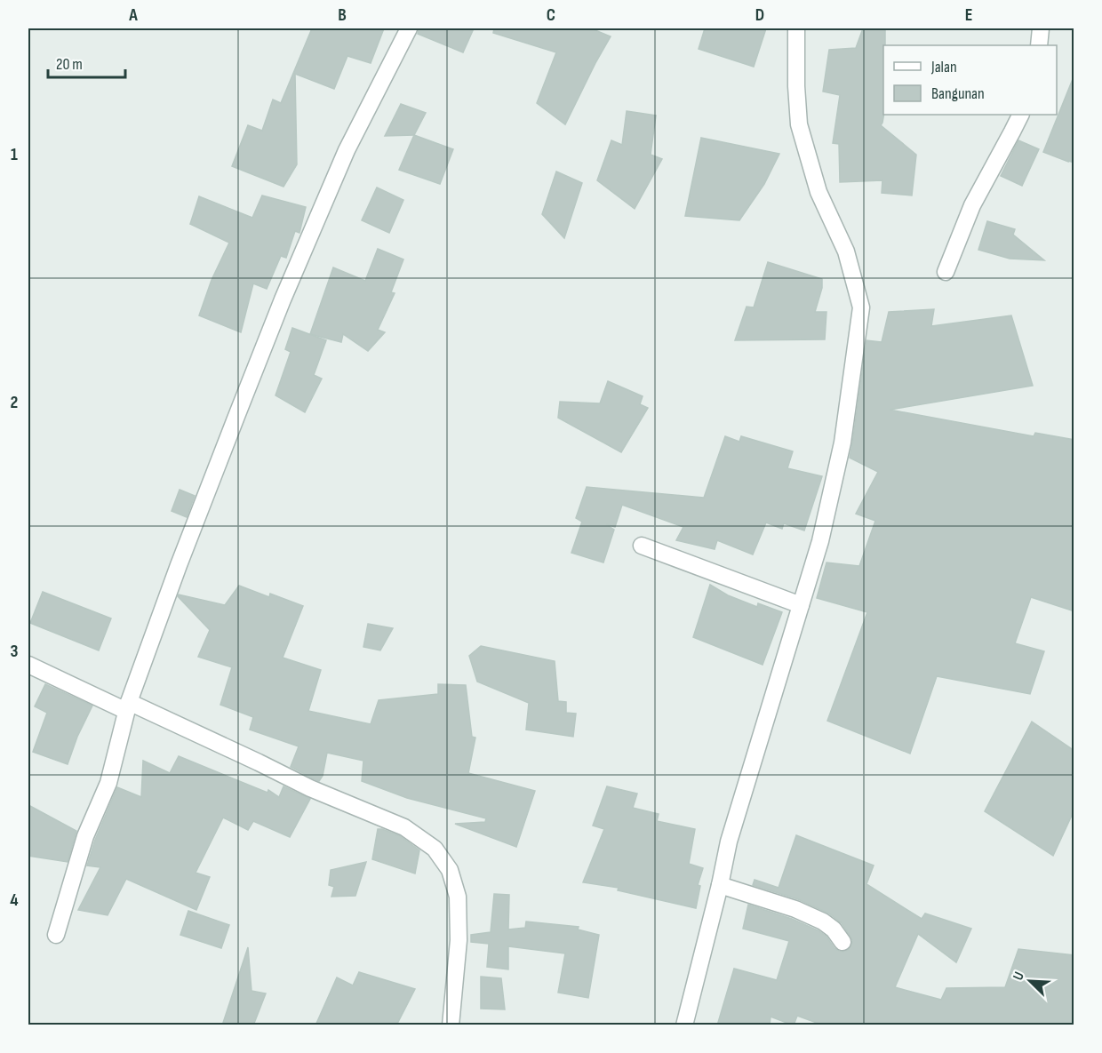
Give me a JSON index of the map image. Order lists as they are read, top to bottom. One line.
{"legend":["Jalan","Bangunan"],"scale_bar":"20 m","north":"top left","grid":{"columns":["A","B","C","D","E"],"rows":["1","2","3","4"]}}
